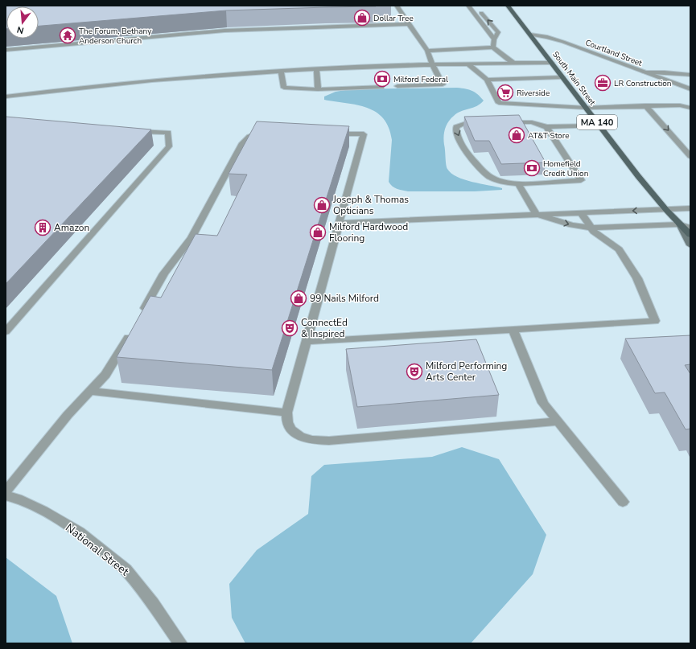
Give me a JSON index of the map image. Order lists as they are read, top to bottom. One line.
{"streets":{"main road":["South Main Street","MA 140"],"street":["Courtland Street","National Street"]},"crossings":[["Courtland Street","South Main Street"]],"places":{"shop":["Dollar Tree","AT&T Store","Joseph & Thomas Opticians","Milford Hardwood Flooring","99 Nails Milford"],"temple":["The Forum, Bethany Anderson Church"],"bank":["Milford Federal","Homefield Credit Union"],"office":["LR Construction"],"supermarket":["Riverside"],"building":["Amazon"],"theatre":["ConnectEd & Inspired","Milford Performing Arts Center"]},"north":"bottom"}
